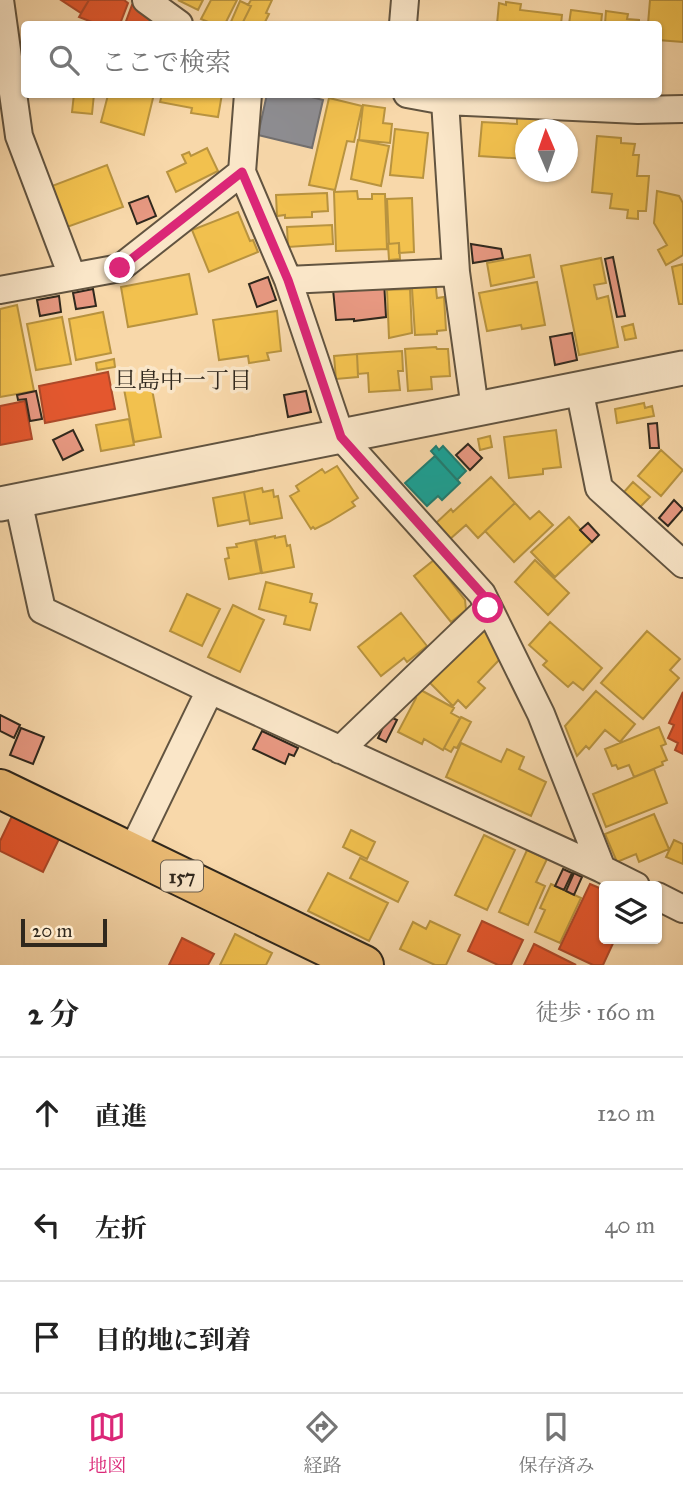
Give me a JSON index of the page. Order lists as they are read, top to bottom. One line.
{"streets":{"highway":["157"]},"districts":["旦島中一丁目"],"scale_bar":"20 m","north":"top","page":{"search":"ここで検索","scale":"20 m","heading":["2 分","徒歩 · 160 m"],"list":[["直進","120 m"],["左折","40 m"],"目的地に到着"],"nav":["地図","経路","保存済み"]}}
